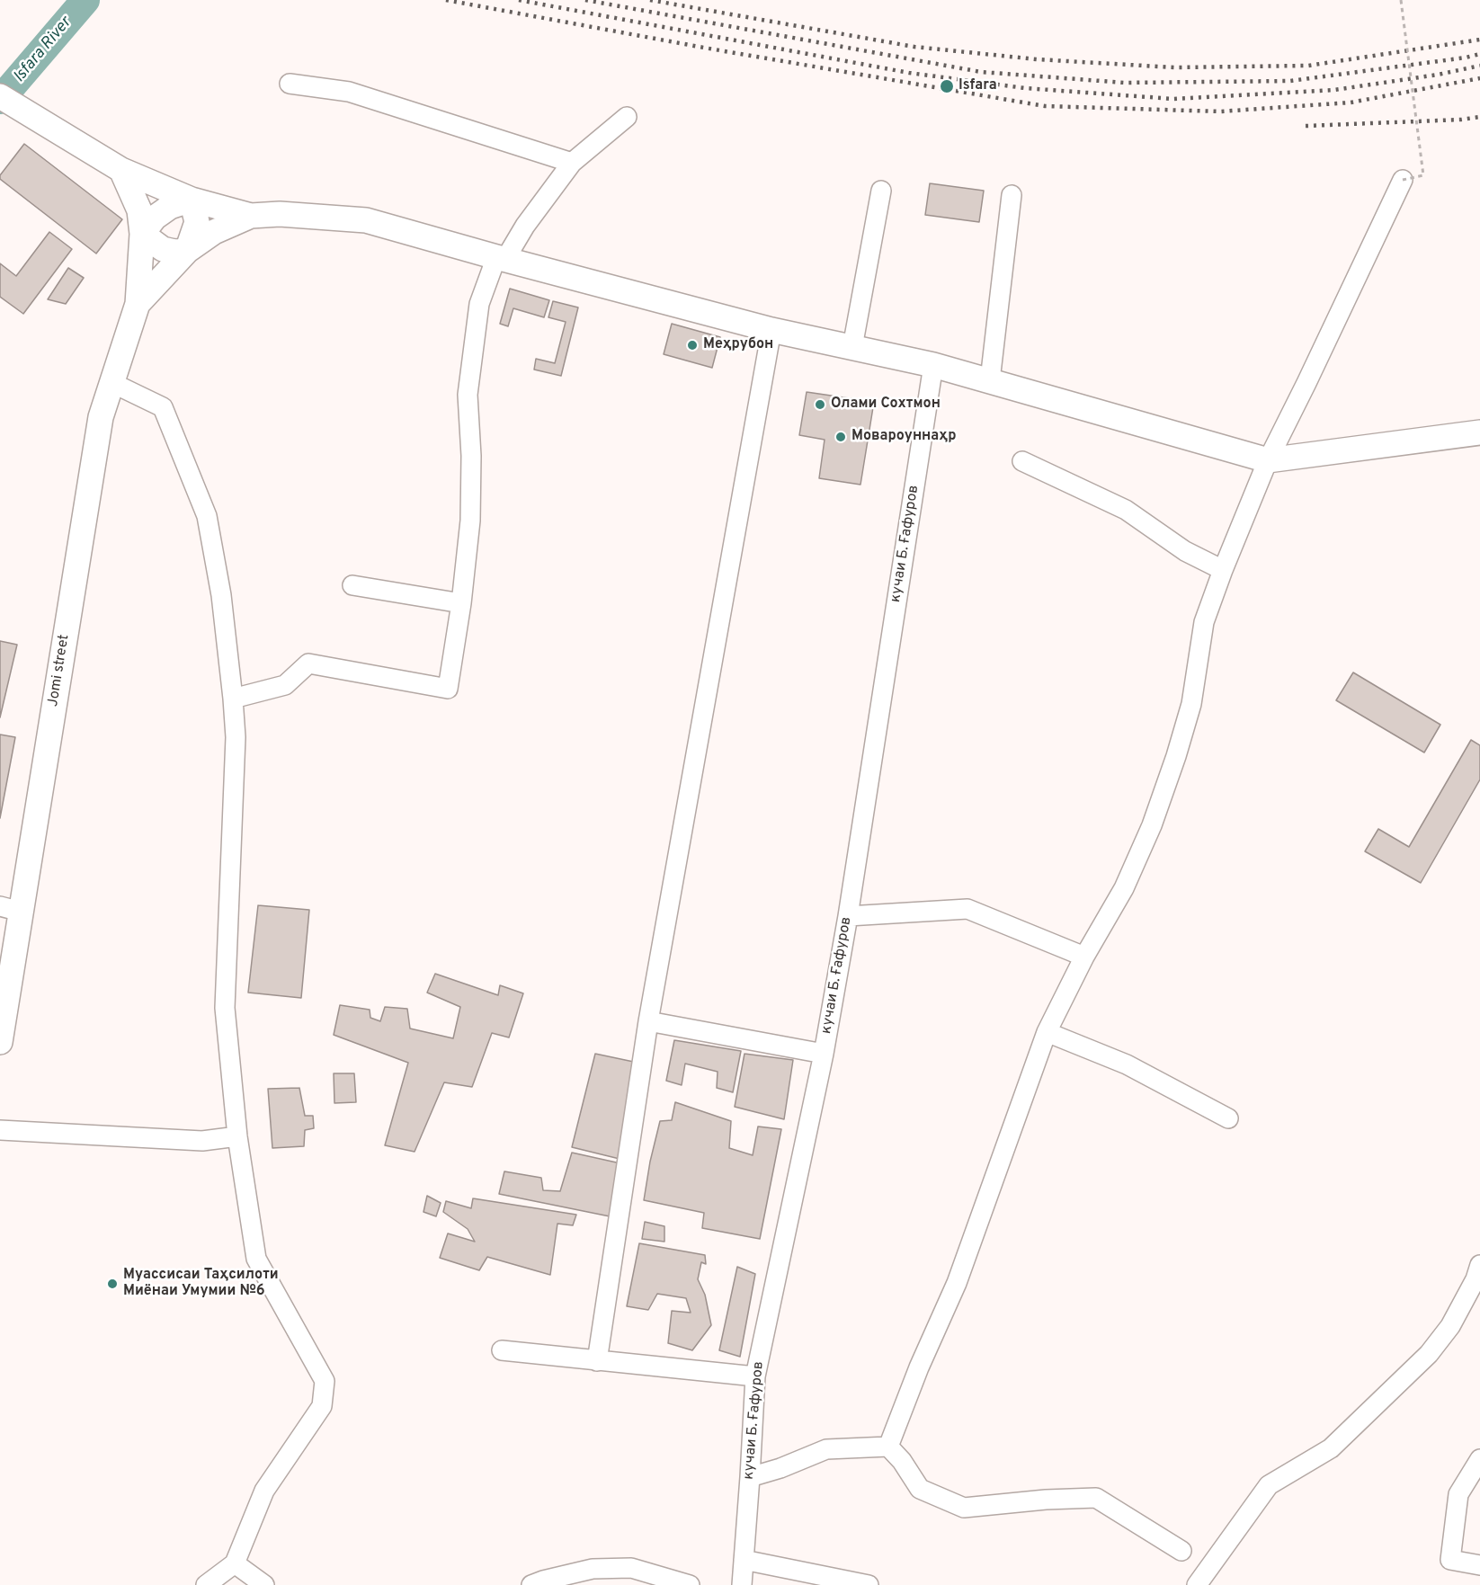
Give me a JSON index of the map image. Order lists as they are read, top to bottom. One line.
{"streets":{"main road":["Jomi street"],"street":["кучаи Б. Ғафуров"]},"water":["Isfara River"],"places":["Isfara","Меҳрубон","Олами Сохтмон","Мовароуннаҳр","Муассисаи Таҳсилоти Миёнаи Умумии №6"]}
